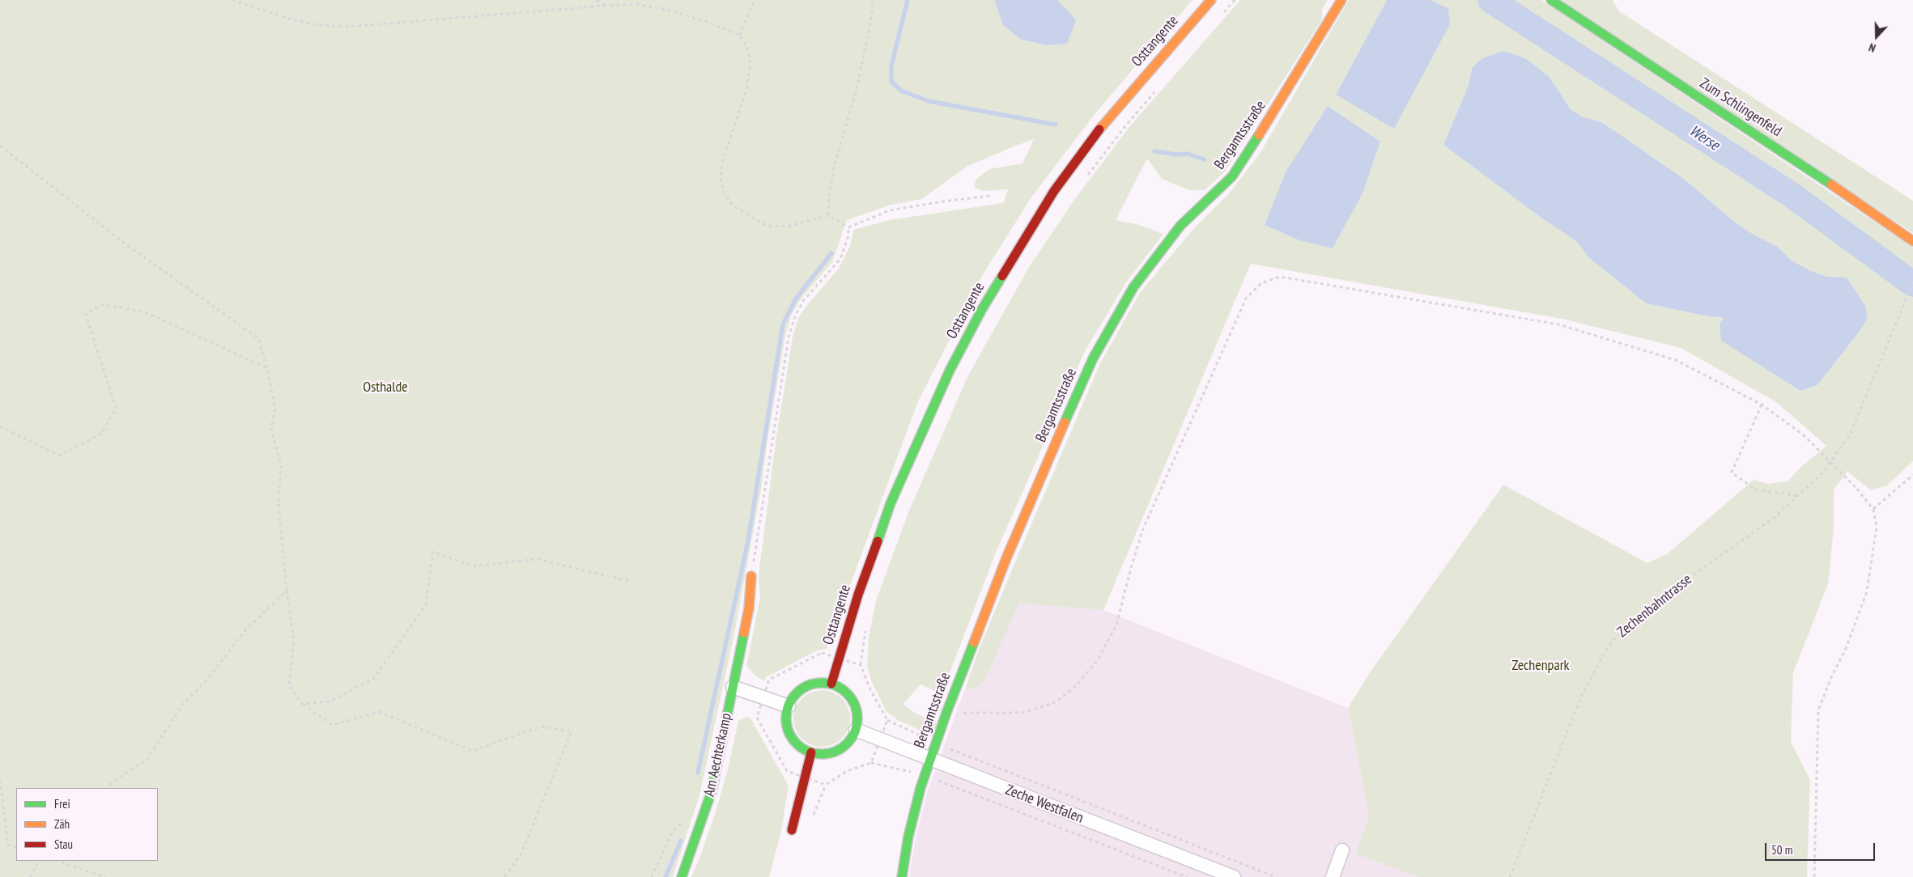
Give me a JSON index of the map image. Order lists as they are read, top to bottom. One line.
{"streets":{"street":["Osttangente","Zum Schlingenfeld","Bergamtsstraße","Am Aechterkamp","Zeche Westfalen"],"path":["Zechenbahntrasse"]},"crossings":[["Osttangente","Zeche Westfalen"],["Bergamtsstraße","Zeche Westfalen"]],"water":["Werse"],"parks":["Osthalde","Zechenpark"],"legend":["Frei","Zäh","Stau"],"scale_bar":"50 m","north":"bottom"}
